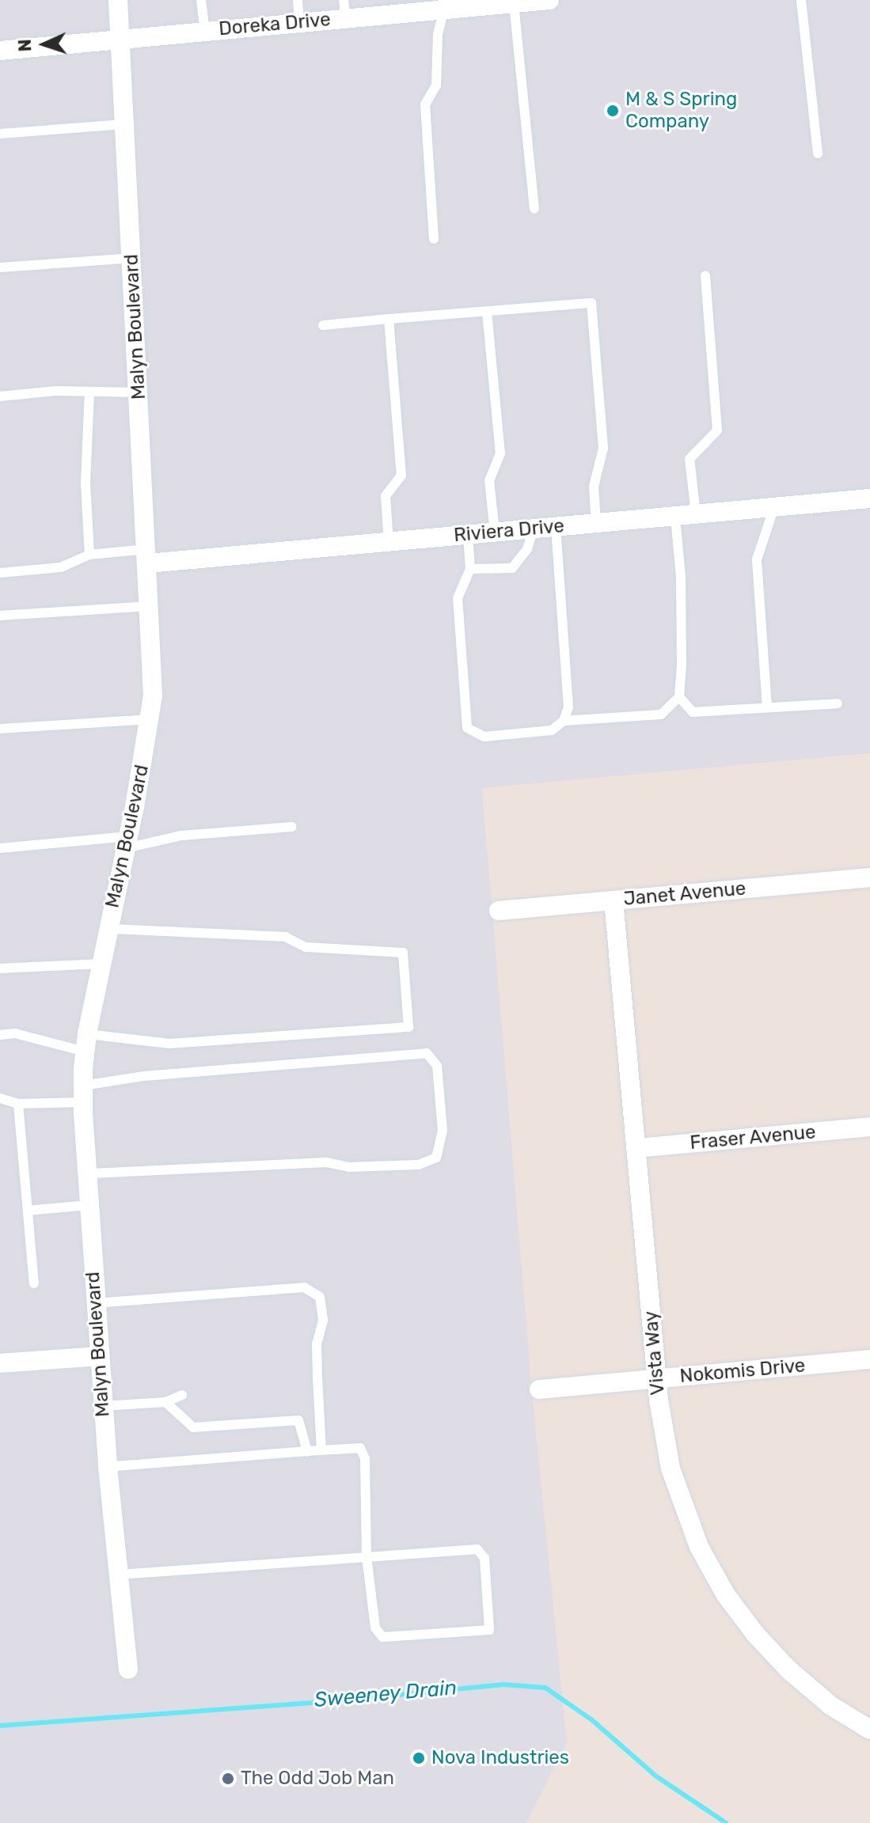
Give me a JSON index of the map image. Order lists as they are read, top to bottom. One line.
{"streets":{"street":["Doreka Drive","Malyn Boulevard","Riviera Drive","Janet Avenue","Fraser Avenue","Vista Way","Nokomis Drive"]},"crossings":[["Doreka Drive","Malyn Boulevard"],["Malyn Boulevard","Riviera Drive"],["Janet Avenue","Vista Way"],["Fraser Avenue","Vista Way"],["Vista Way","Nokomis Drive"]],"water":["Sweeney Drain"],"places":["M & S Spring Company","Nova Industries","The Odd Job Man"],"north":"left"}
